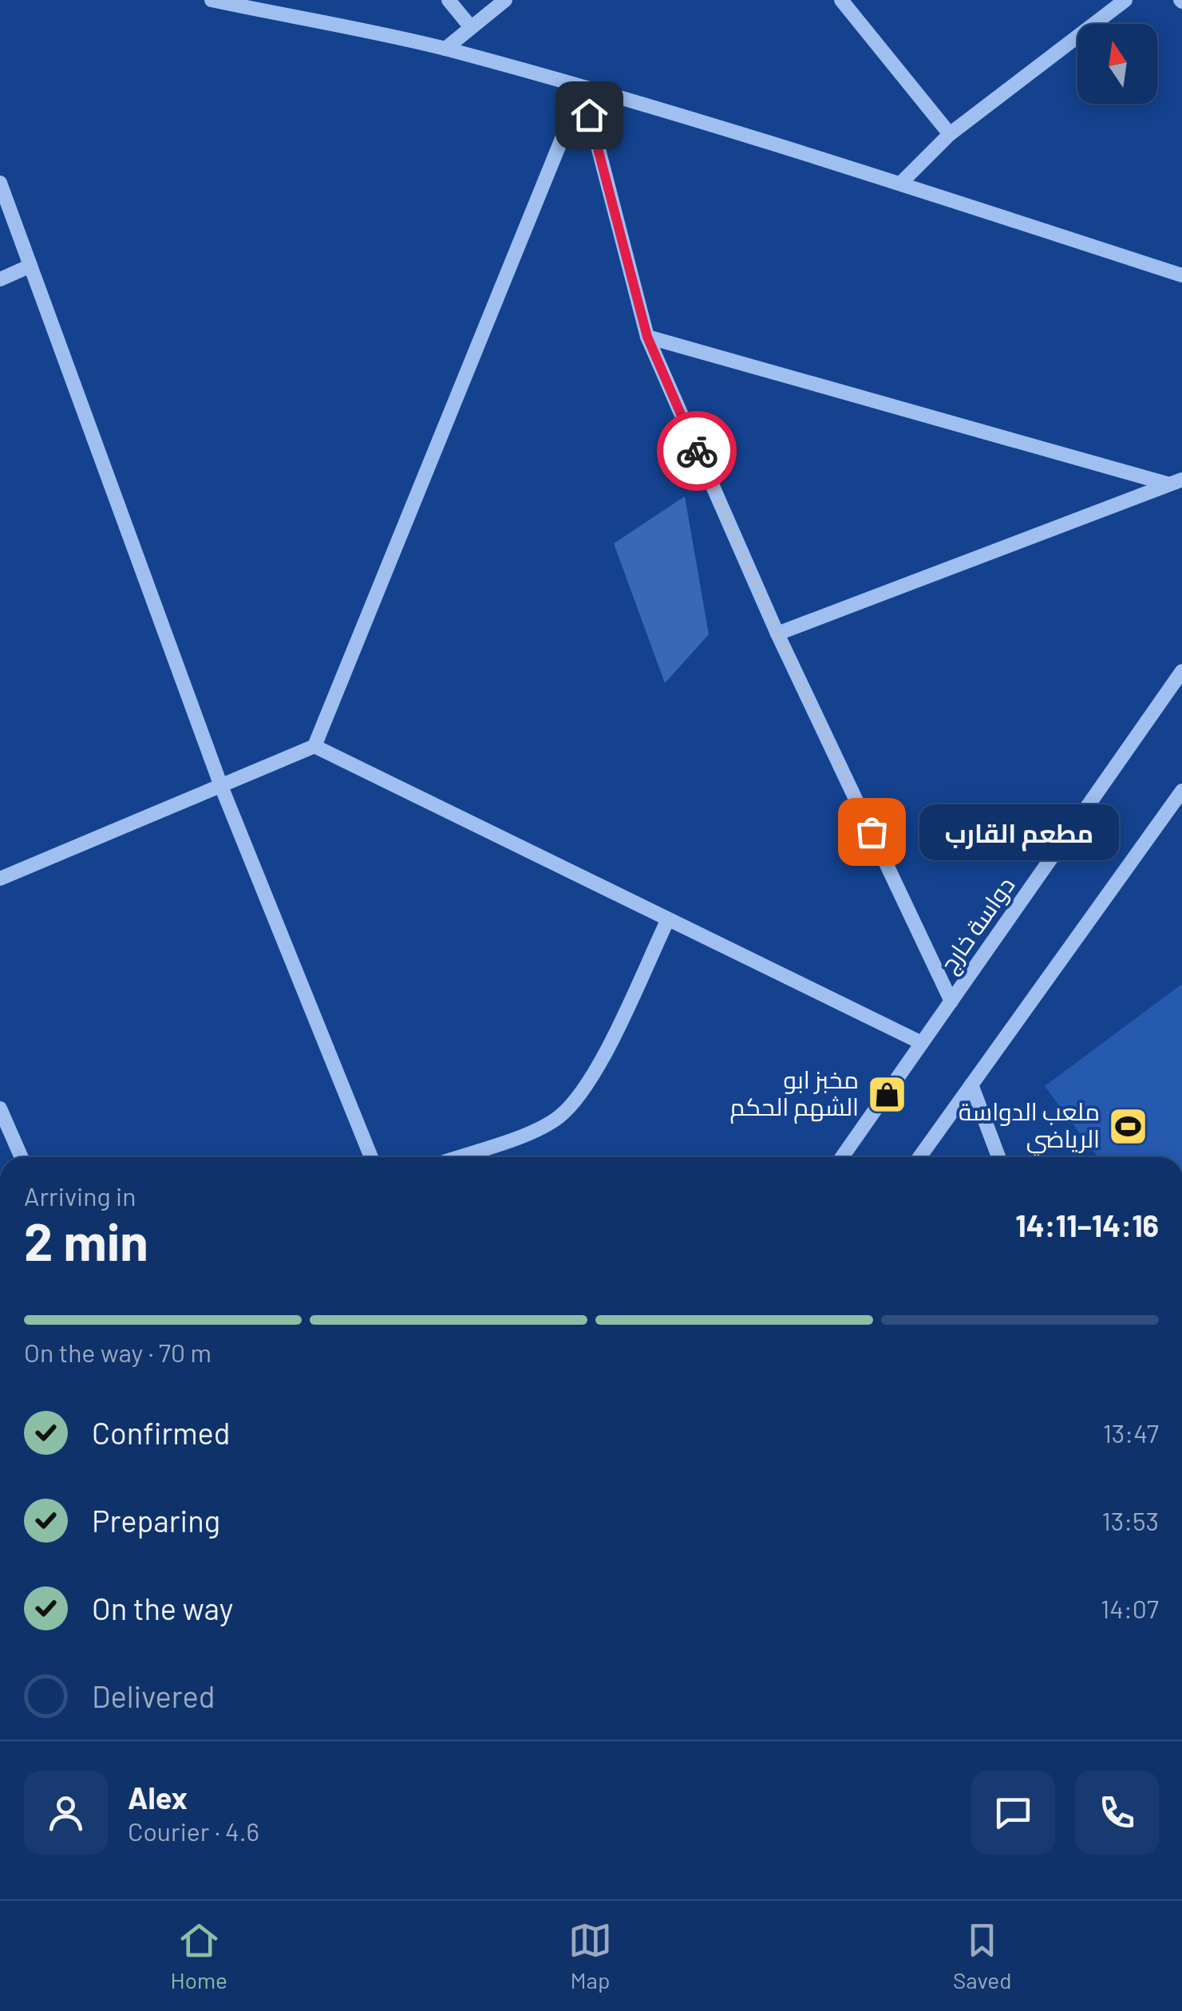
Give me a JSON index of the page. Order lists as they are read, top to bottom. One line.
{"streets":{"street":["دواسة خارج"]},"places":{"other":["مطعم القارب"],"shop":["مخبز ابو الشهم الحكم"],"sports":["ملعب الدواسة الرياضي"]},"north":"top","page":{"bubble":"مطعم القارب","heading":["2 min","Arriving in","14:11–14:16"],"panel":["Alex","Courier · 4.6"],"bar":"On the way · 70 m","list":[["Confirmed","13:47"],["Preparing","13:53"],["On the way","14:07"],"Delivered"],"tabs":["Home","Map","Saved"]}}
